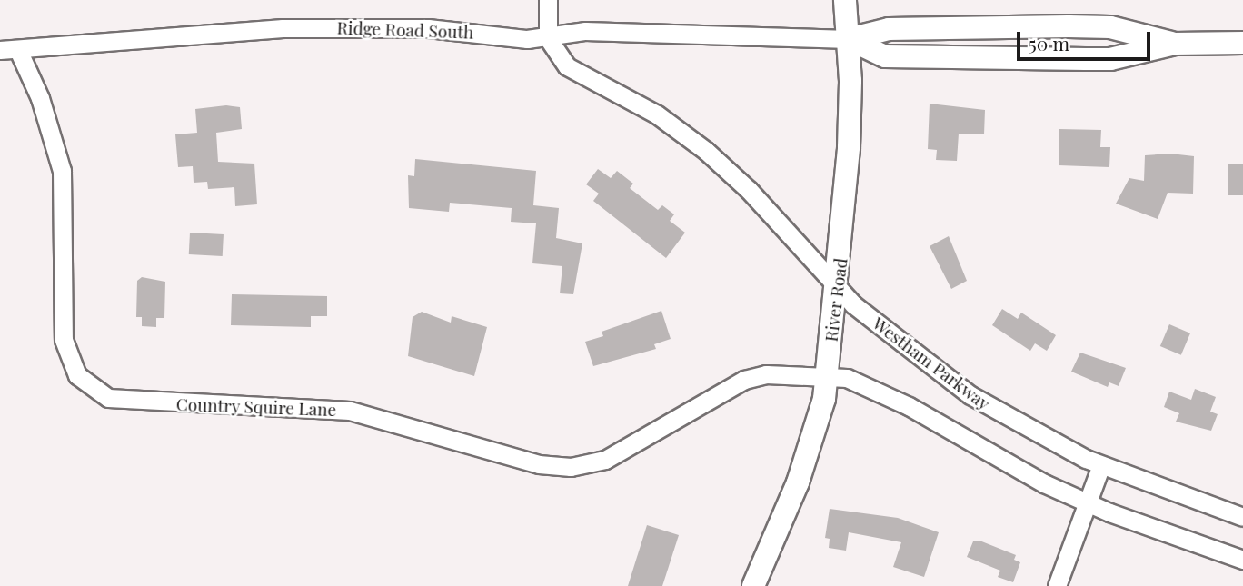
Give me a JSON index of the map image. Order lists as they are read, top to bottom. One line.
{"streets":{"main road":["River Road"],"street":["Ridge Road South","Westham Parkway","Country Squire Lane"]},"crossings":[["Ridge Road South","River Road"],["Ridge Road South","Westham Parkway"],["Ridge Road South","Country Squire Lane"],["River Road","Westham Parkway"],["River Road","Country Squire Lane"]],"scale_bar":"50 m"}
